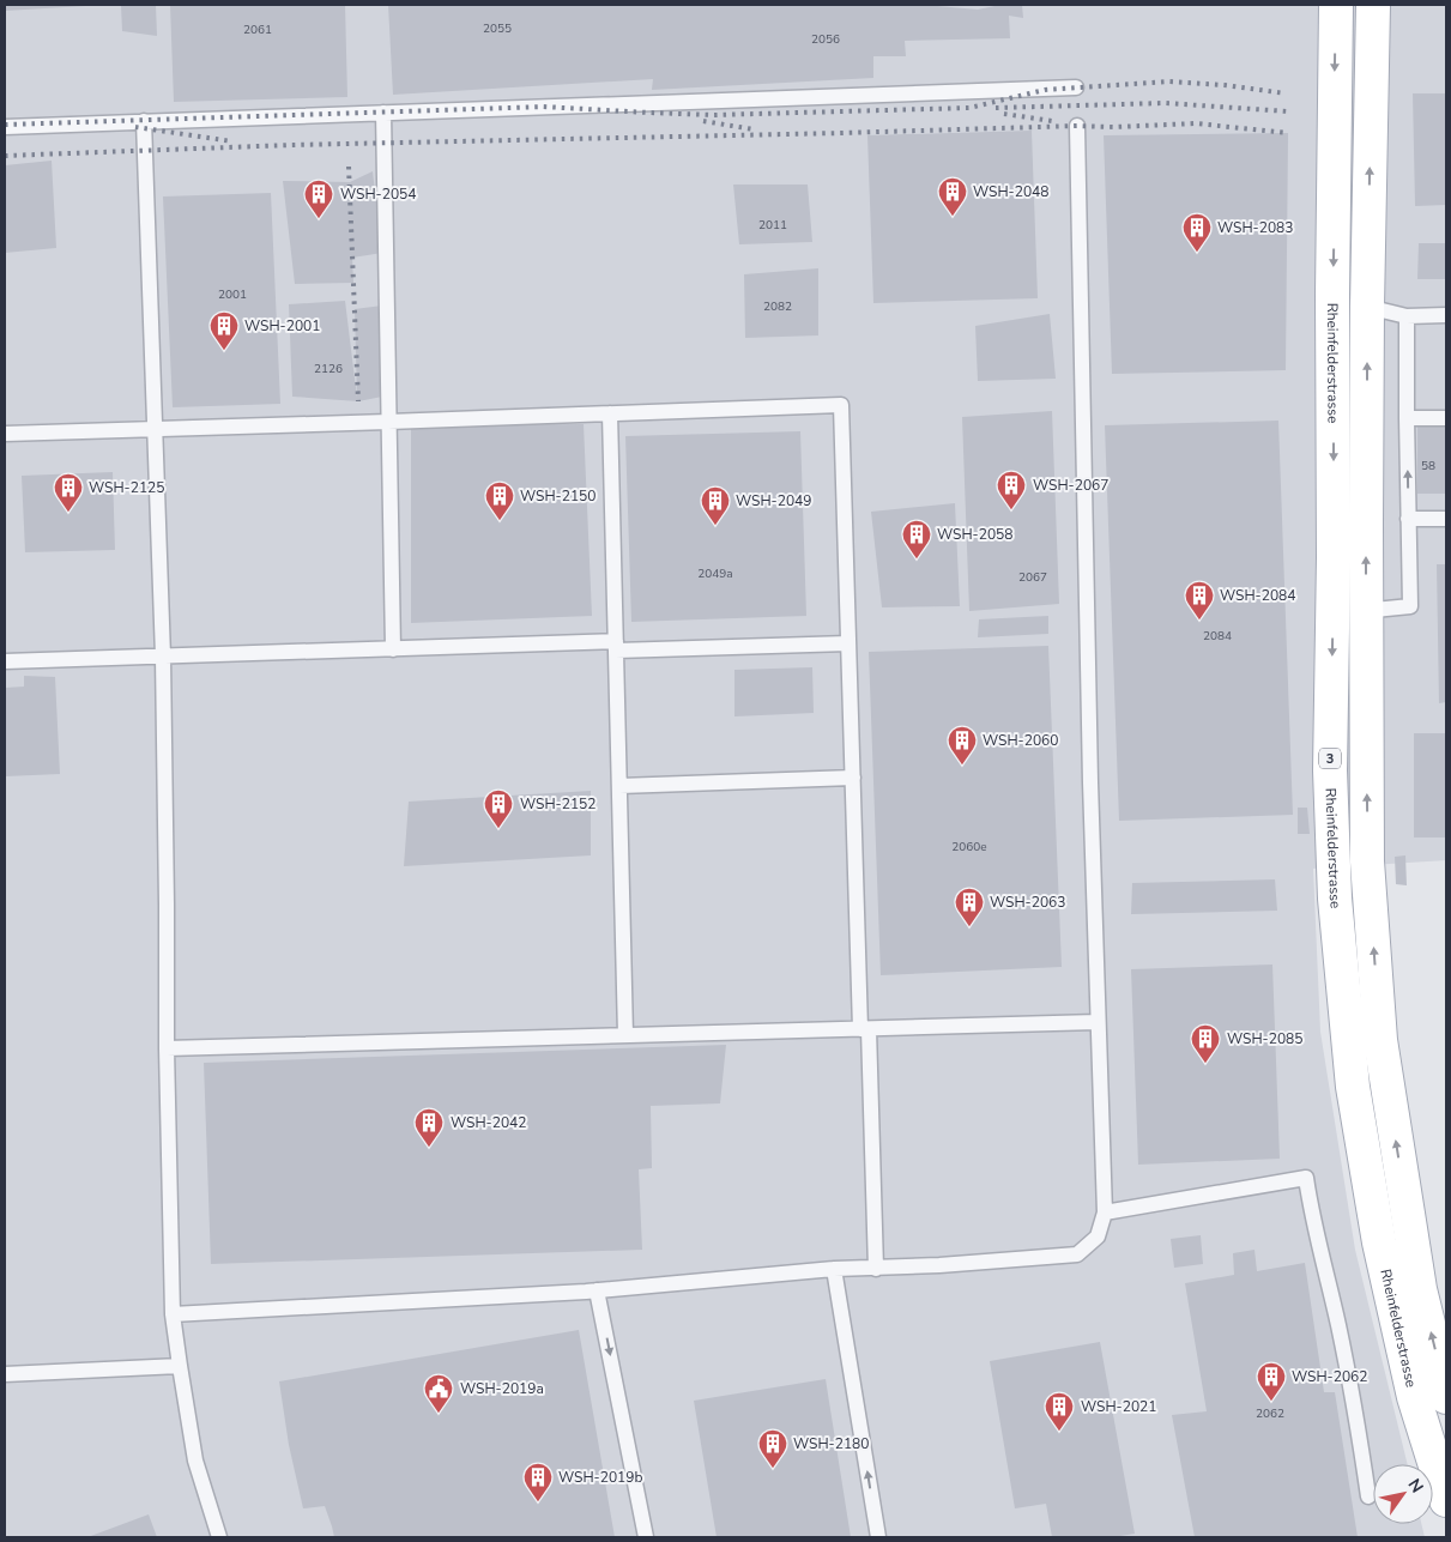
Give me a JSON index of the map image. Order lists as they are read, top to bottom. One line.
{"streets":{"main road":["Rheinfelderstrasse","3"]},"places":{"building":["WSH-2048","WSH-2054","WSH-2083","WSH-2001","WSH-2067","WSH-2125","WSH-2150","WSH-2049","WSH-2058","WSH-2084","WSH-2060","WSH-2152","WSH-2063","WSH-2085","WSH-2042","WSH-2062","WSH-2021","WSH-2180","WSH-2019b"],"public building":["WSH-2019a"]},"house_numbers":["2055","2061","2056","2011","2001","2082","2126","58","2049a","2067","2084","2060e","2062"],"north":"top right"}
